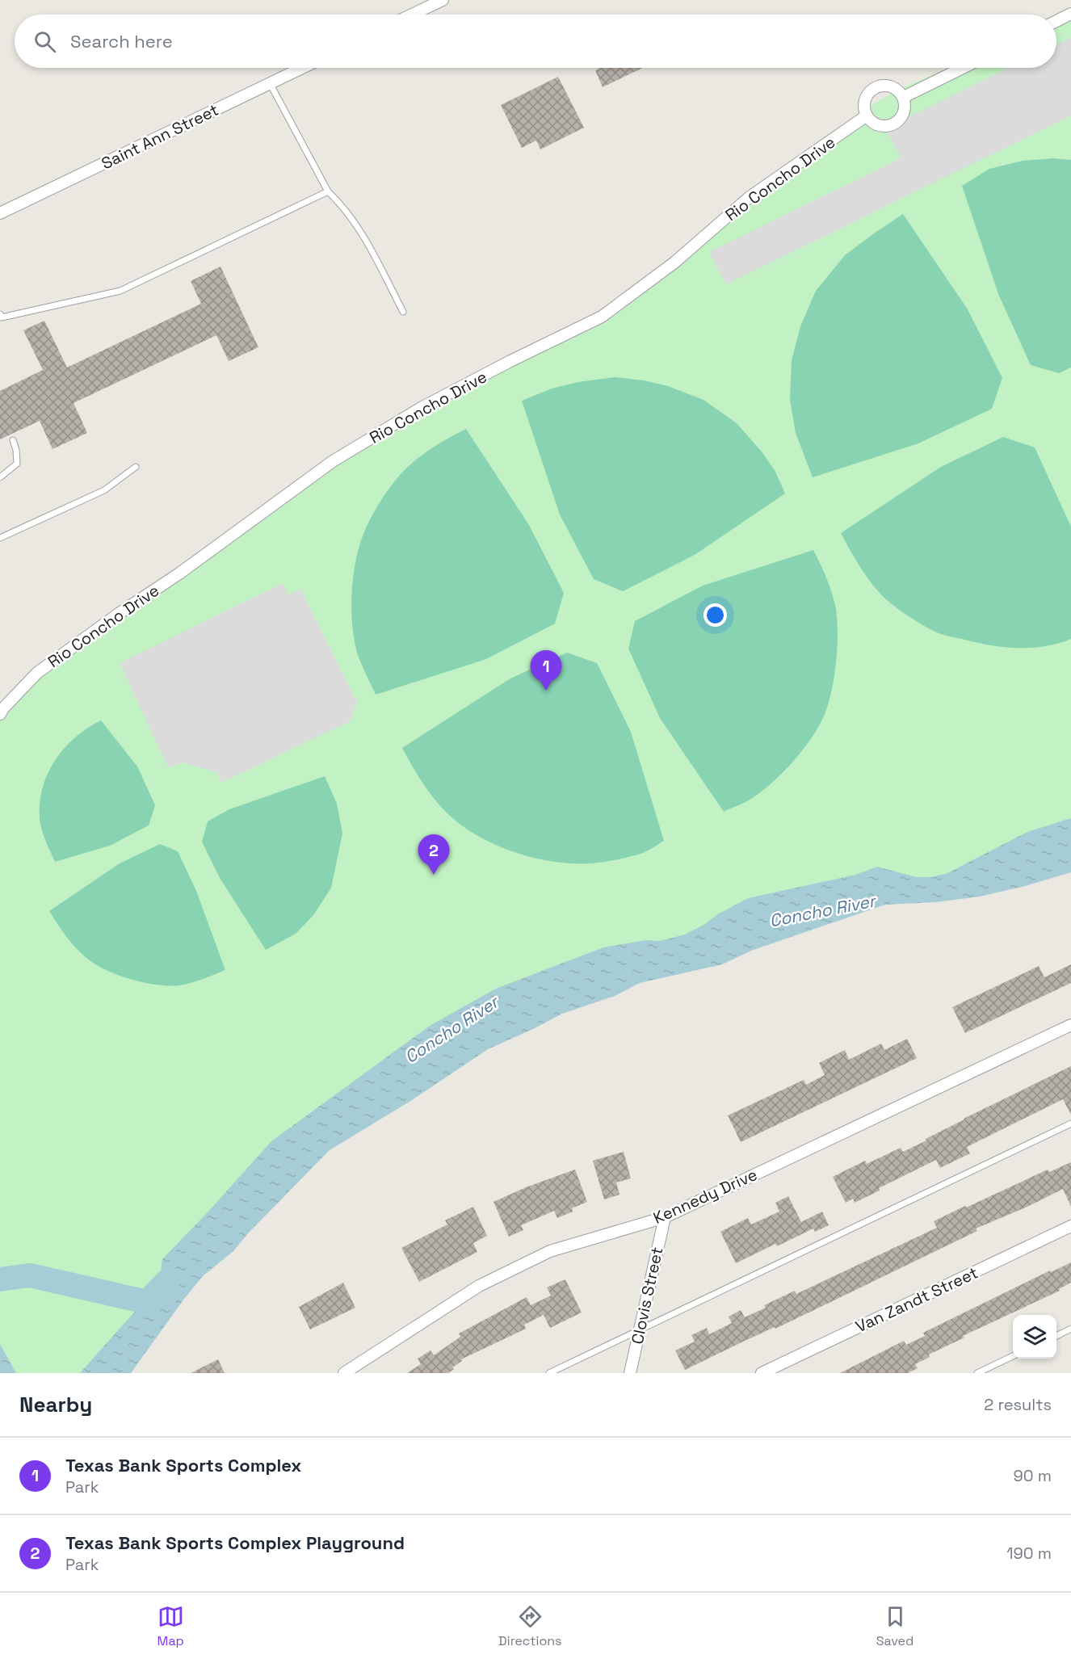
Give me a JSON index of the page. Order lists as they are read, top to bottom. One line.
{"streets":{"street":["Saint Ann Street","Rio Concho Drive","Kennedy Drive","Clovis Street","Van Zandt Street"]},"crossings":[["Kennedy Drive","Clovis Street"]],"water":["Concho River"],"page":{"search":"Search here","pins":["1","2"],"heading":["Nearby","2 results"],"list":[{"mark":"1","name":"Texas Bank Sports Complex","note":"Park","value":"90 m"},{"mark":"2","name":"Texas Bank Sports Complex Playground","note":"Park","value":"190 m"}],"nav":["Map","Directions","Saved"]}}
